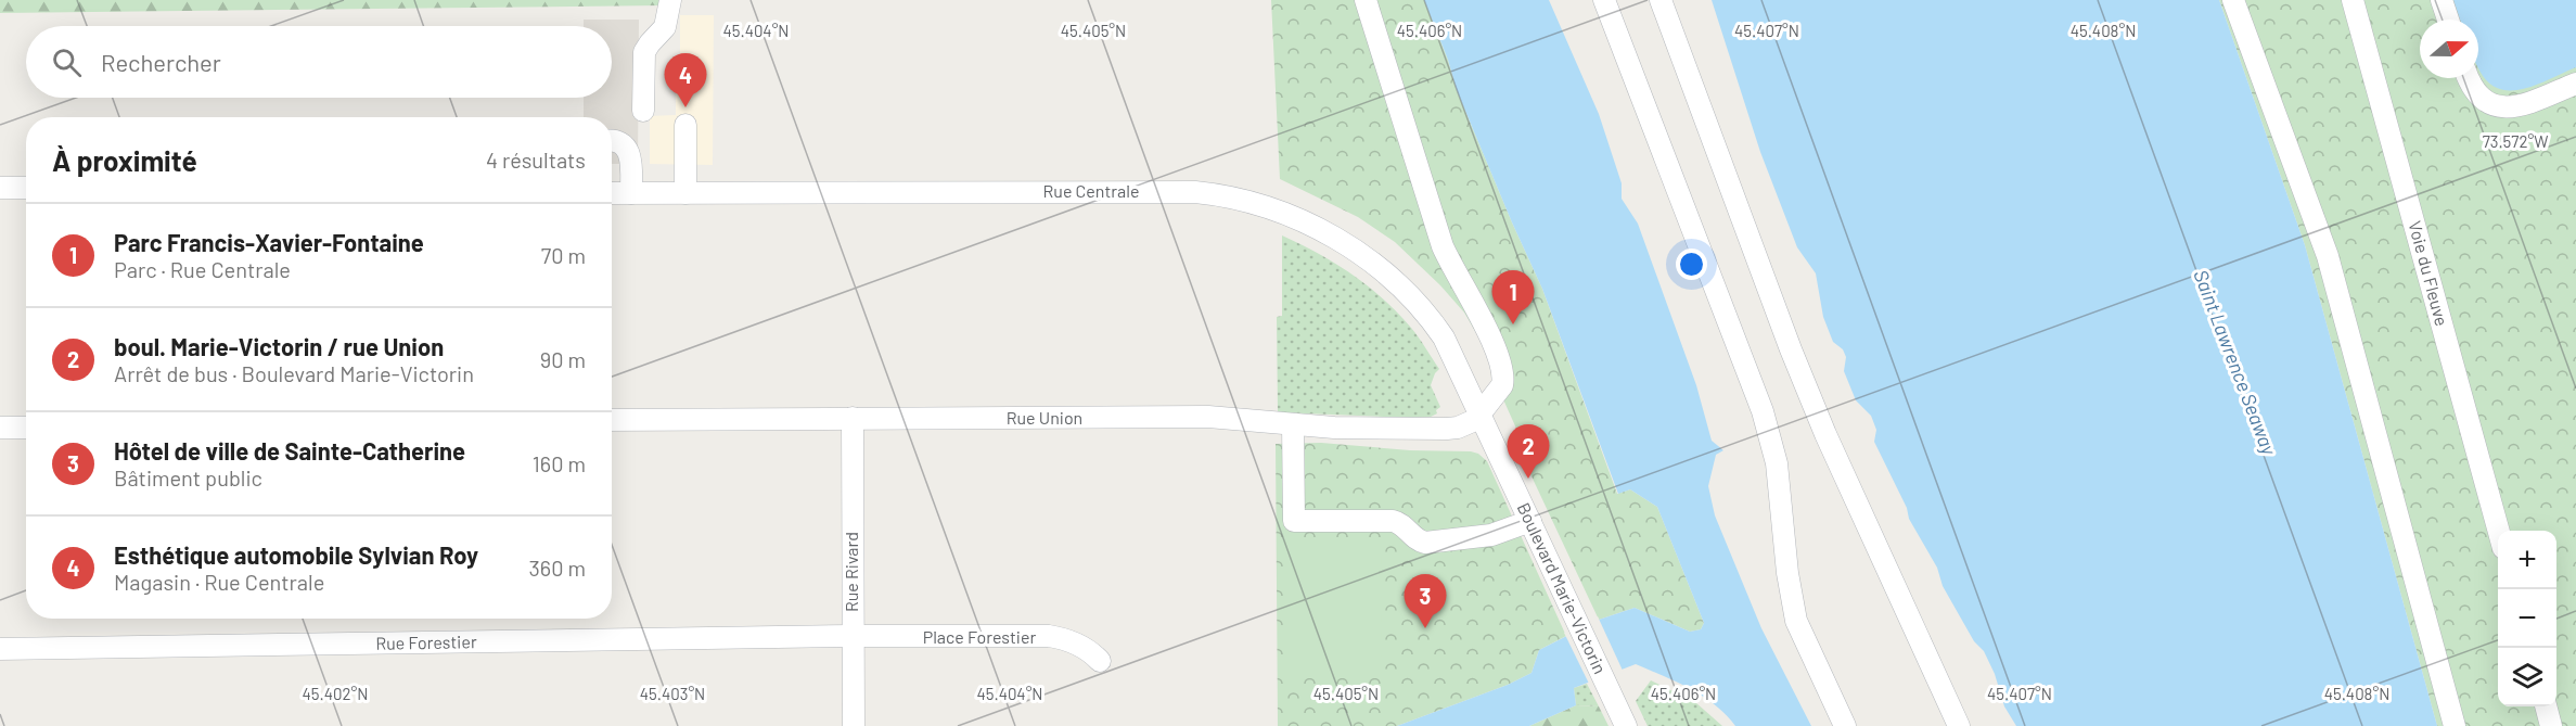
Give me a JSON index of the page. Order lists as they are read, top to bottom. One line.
{"streets":{"street":["Rue Centrale","Voie du Fleuve","Rue Union","Rue Rivard","Boulevard Marie-Victorin","Place Forestier","Rue Forestier"]},"crossings":[["Rue Centrale","Rue Union"],["Rue Centrale","Boulevard Marie-Victorin"],["Rue Union","Rue Rivard"],["Rue Union","Boulevard Marie-Victorin"],["Rue Rivard","Place Forestier"],["Rue Rivard","Rue Forestier"],["Place Forestier","Rue Forestier"]],"water":["Saint Lawrence Seaway"],"north":"right","page":{"search":"Rechercher","pins":["4","1","2","3"],"heading":["À proximité","4 résultats"],"list":[{"mark":"1","name":"Parc Francis-Xavier-Fontaine","note":"Parc · Rue Centrale","value":"70 m"},{"mark":"2","name":"boul. Marie-Victorin / rue Union","note":"Arrêt de bus · Boulevard Marie-Victorin","value":"90 m"},{"mark":"3","name":"Hôtel de ville de Sainte-Catherine","note":"Bâtiment public","value":"160 m"},{"mark":"4","name":"Esthétique automobile Sylvian Roy","note":"Magasin · Rue Centrale","value":"360 m"}],"map_buttons":["+","−"]},"coordinates":["45.404°N","45.407°N","45.405°N","45.406°N","45.408°N","73.572°W","45.402°N","45.403°N"]}
